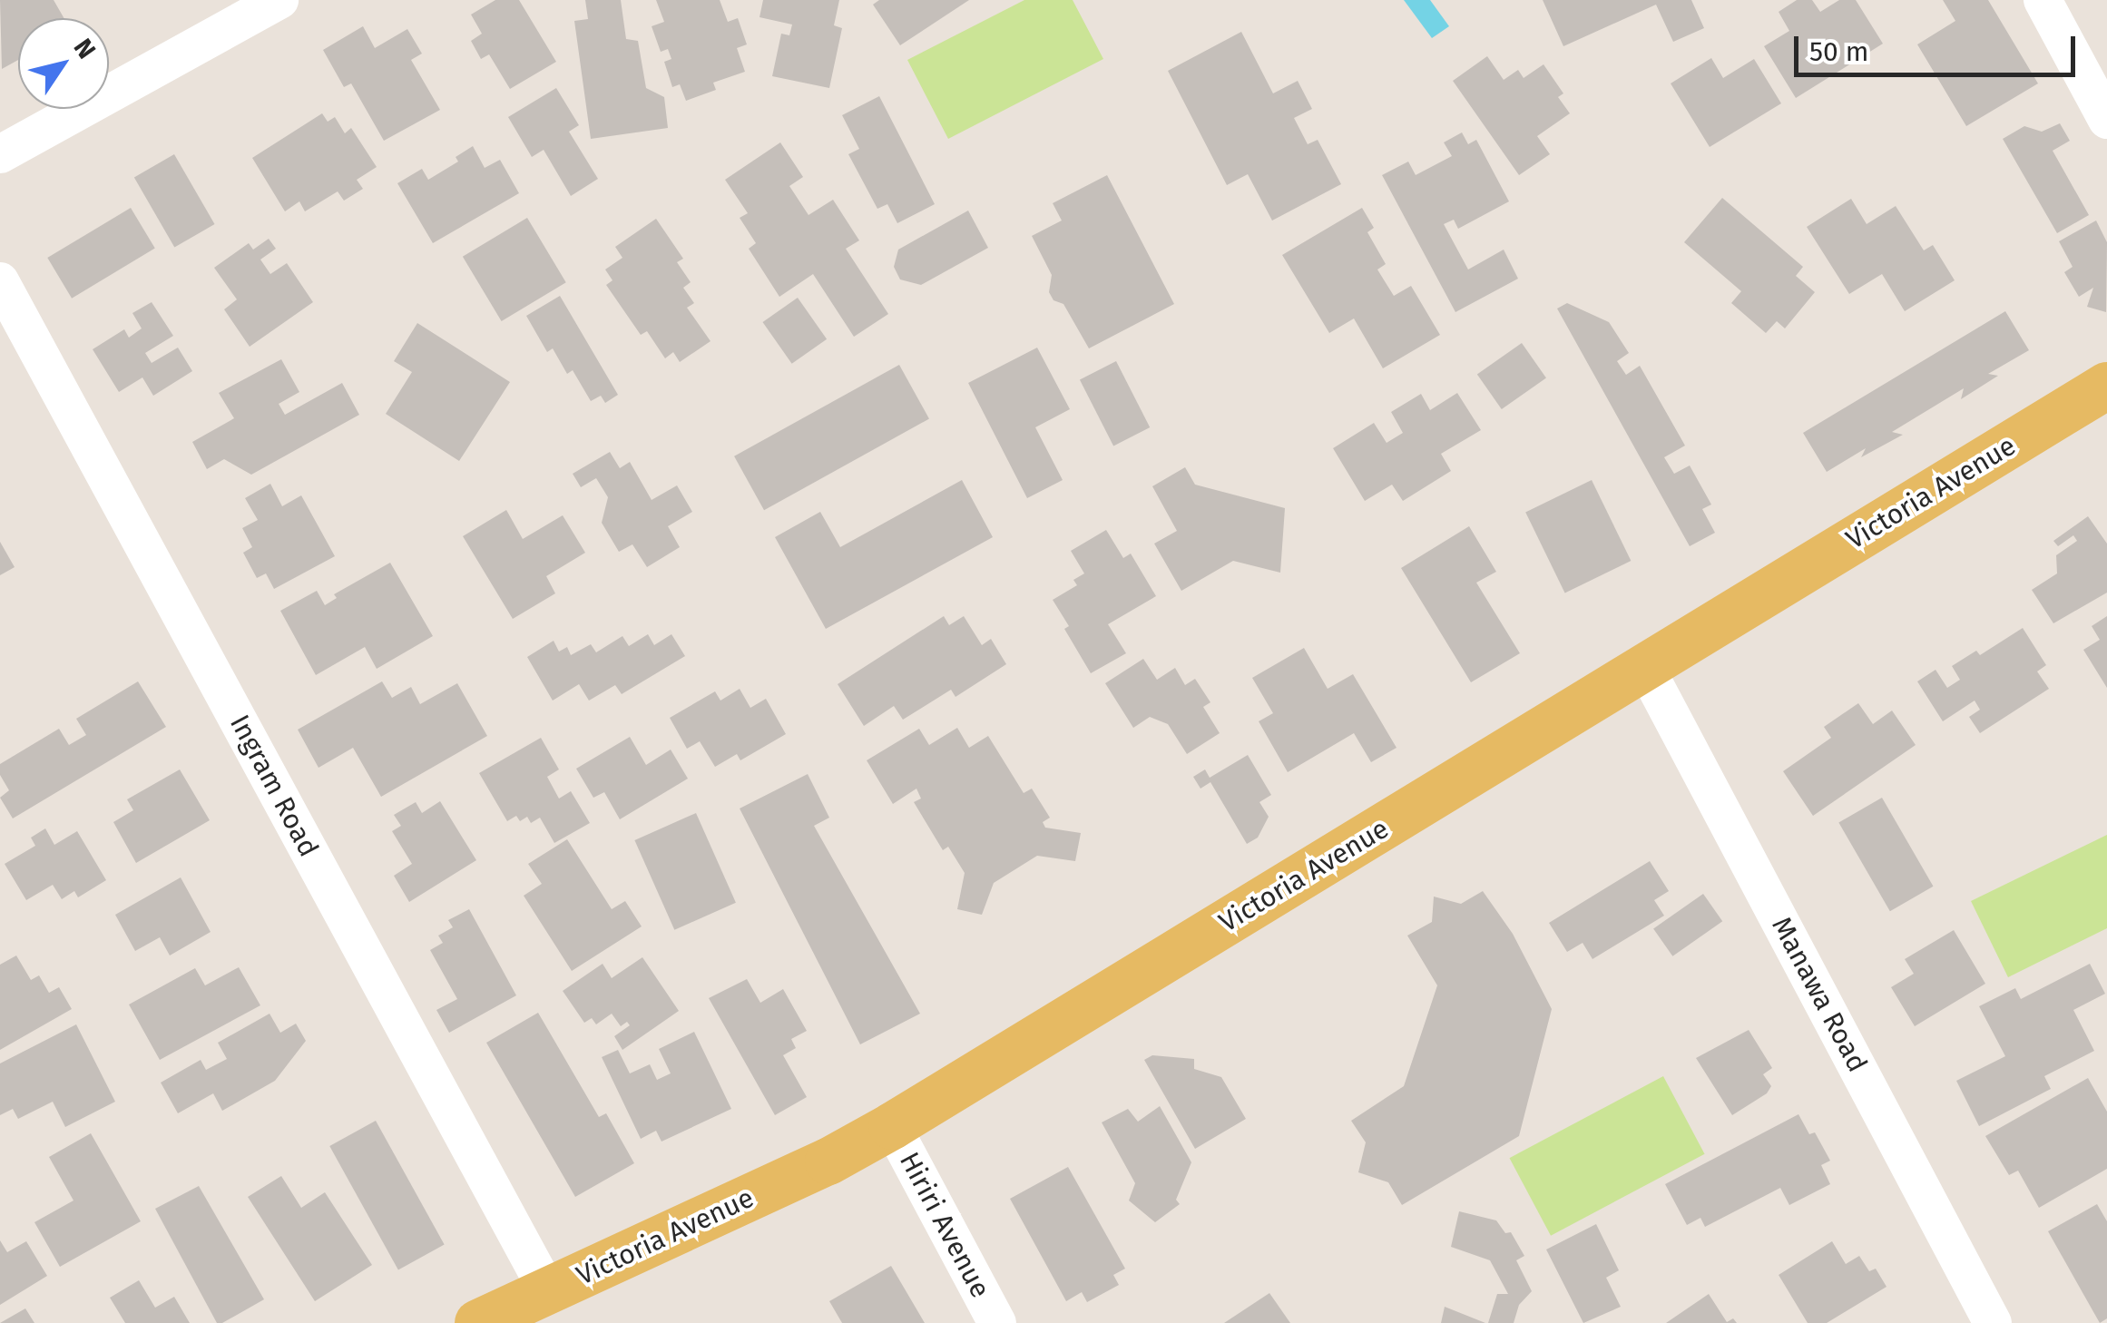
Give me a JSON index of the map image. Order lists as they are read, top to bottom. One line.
{"streets":{"main road":["Victoria Avenue"],"street":["Ingram Road","Manawa Road","Hiriri Avenue"]},"crossings":[["Victoria Avenue","Ingram Road"],["Victoria Avenue","Manawa Road"],["Victoria Avenue","Hiriri Avenue"]],"scale_bar":"50 m","north":"top right"}
